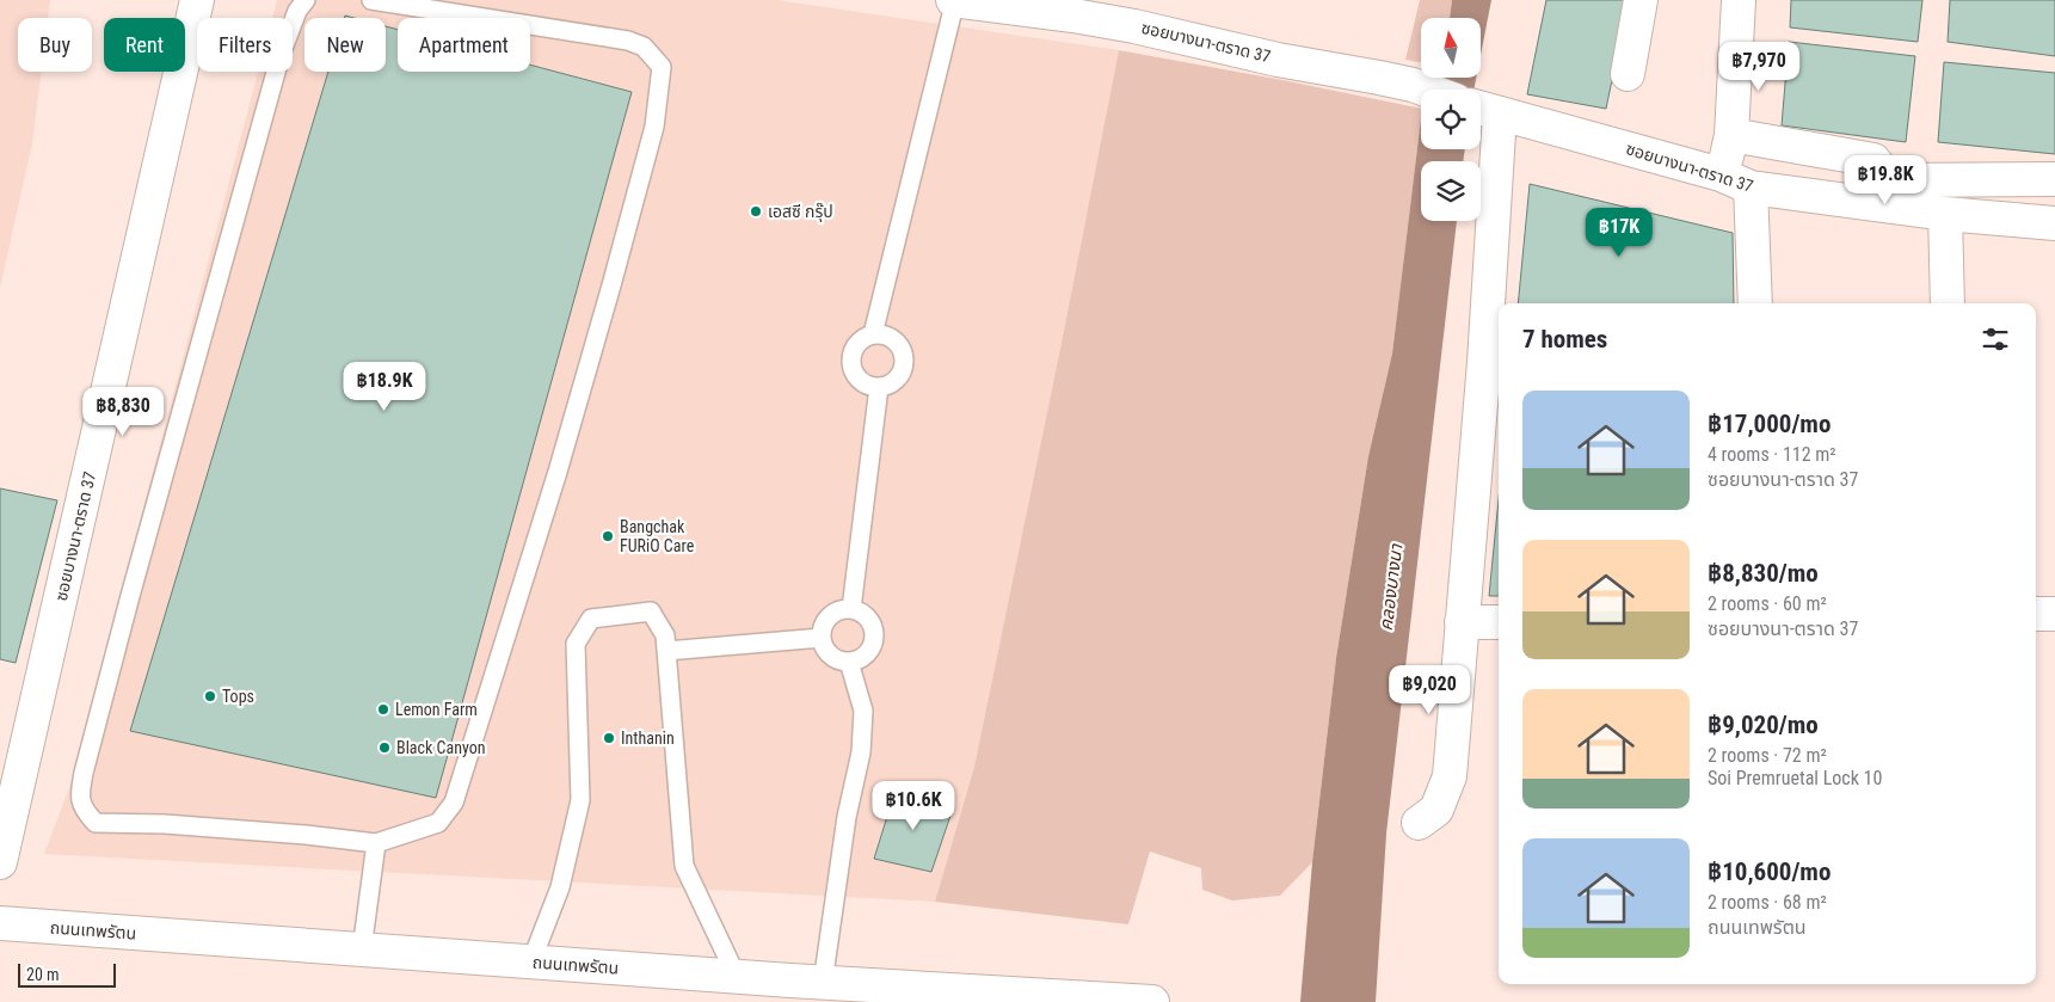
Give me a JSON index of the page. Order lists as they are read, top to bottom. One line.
{"streets":{"street":["ซอยบางนา-ตราด 37","ถนนเทพรัตน"]},"water":["คลองบางนา"],"places":["เอสซี กรุ๊ป","Bangchak FURiO Care","Tops","Lemon Farm","Inthanin","Black Canyon"],"scale_bar":"20 m","north":"top","page":{"chip":["Buy","Rent","Filters","New","Apartment"],"price":["฿7,970","฿19.8K","฿17K","฿18.9K","฿8,830","฿9,020","฿10.6K"],"heading":"7 homes","list":[{"name":"฿17,000/mo","note":"4 rooms · 112 m² · ซอยบางนา-ตราด 37"},{"name":"฿8,830/mo","note":"2 rooms · 60 m² · ซอยบางนา-ตราด 37"},{"name":"฿9,020/mo","note":"2 rooms · 72 m² · Soi Premruetal Lock 10"},{"name":"฿10,600/mo","note":"2 rooms · 68 m² · ถนนเทพรัตน"}],"scale":"20 m"}}
